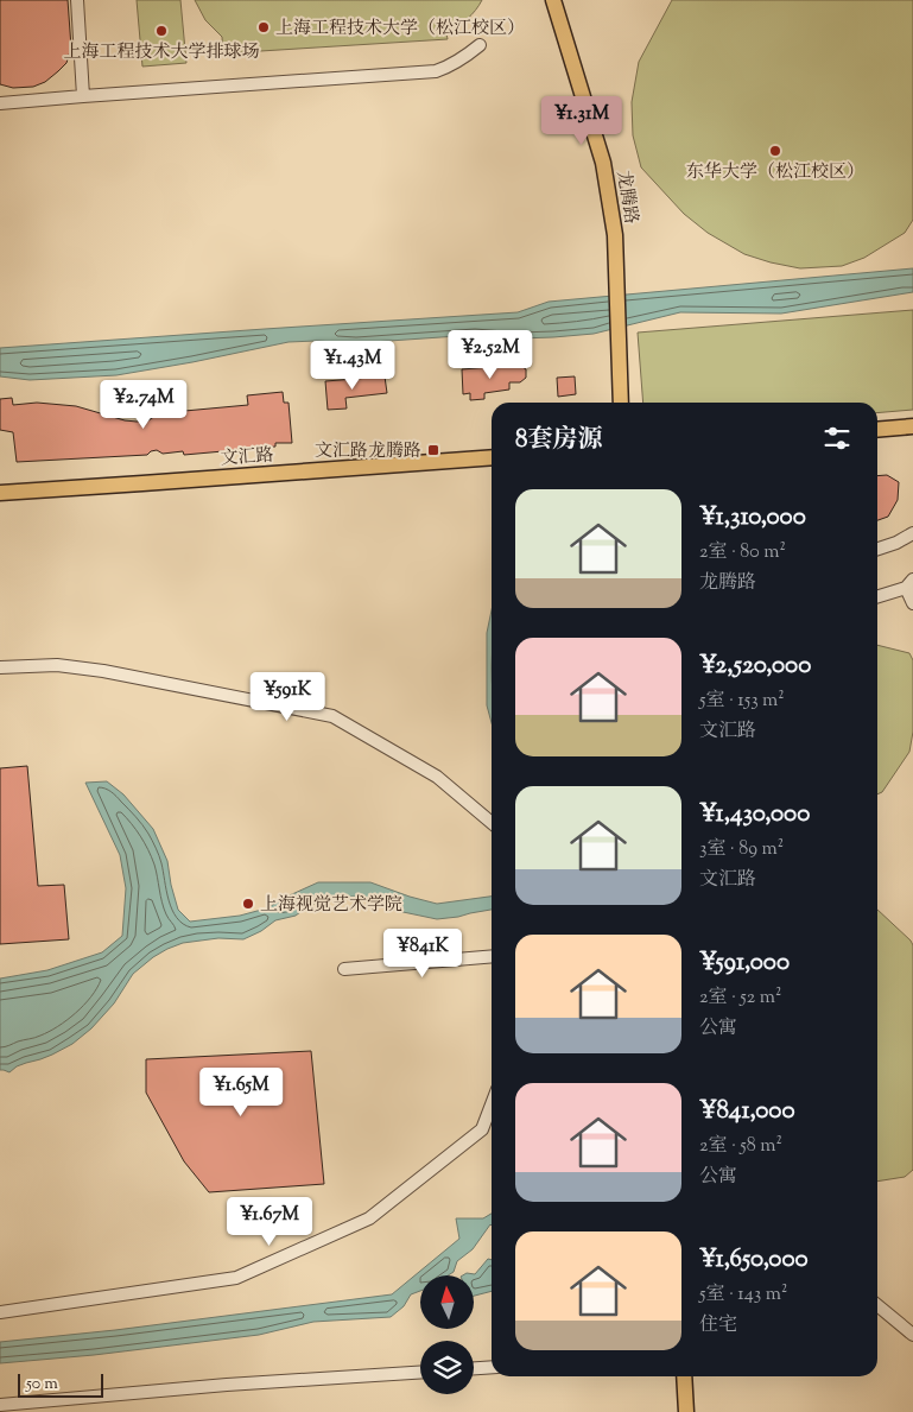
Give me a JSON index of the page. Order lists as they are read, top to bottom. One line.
{"streets":{"main road":["龙腾路","文汇路"]},"places":{"other":["上海工程技术大学（松江校区）","上海工程技术大学排球场","东华大学（松江校区）","上海视觉艺术学院"],"transit":["文汇路龙腾路"]},"scale_bar":"50 m","north":"top","page":{"price":["¥1.31M","¥2.52M","¥1.43M","¥2.74M","¥591K","¥841K","¥1.65M","¥1.67M"],"heading":"8套房源","list":[{"name":"¥1,310,000","note":"2室 · 80 m² · 龙腾路"},{"name":"¥2,520,000","note":"5室 · 153 m² · 文汇路"},{"name":"¥1,430,000","note":"3室 · 89 m² · 文汇路"},{"name":"¥591,000","note":"2室 · 52 m² · 公寓"},{"name":"¥841,000","note":"2室 · 58 m² · 公寓"},{"name":"¥1,650,000","note":"5室 · 143 m² · 住宅"}],"scale":"50 m"}}
